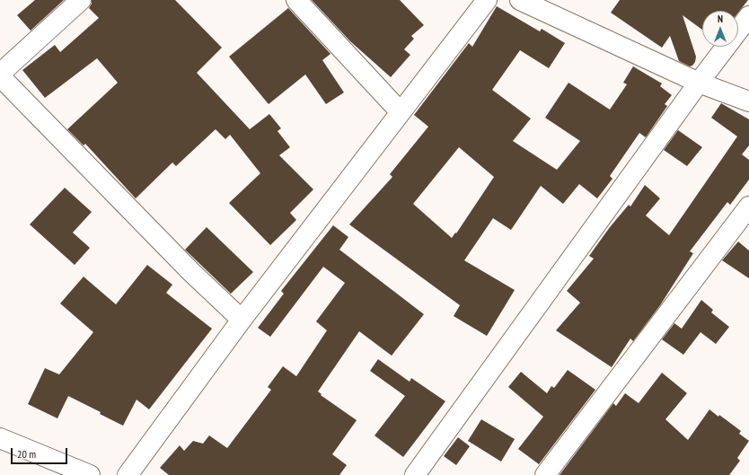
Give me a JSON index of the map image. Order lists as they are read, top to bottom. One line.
{"scale_bar":"20 m","north":"top"}
